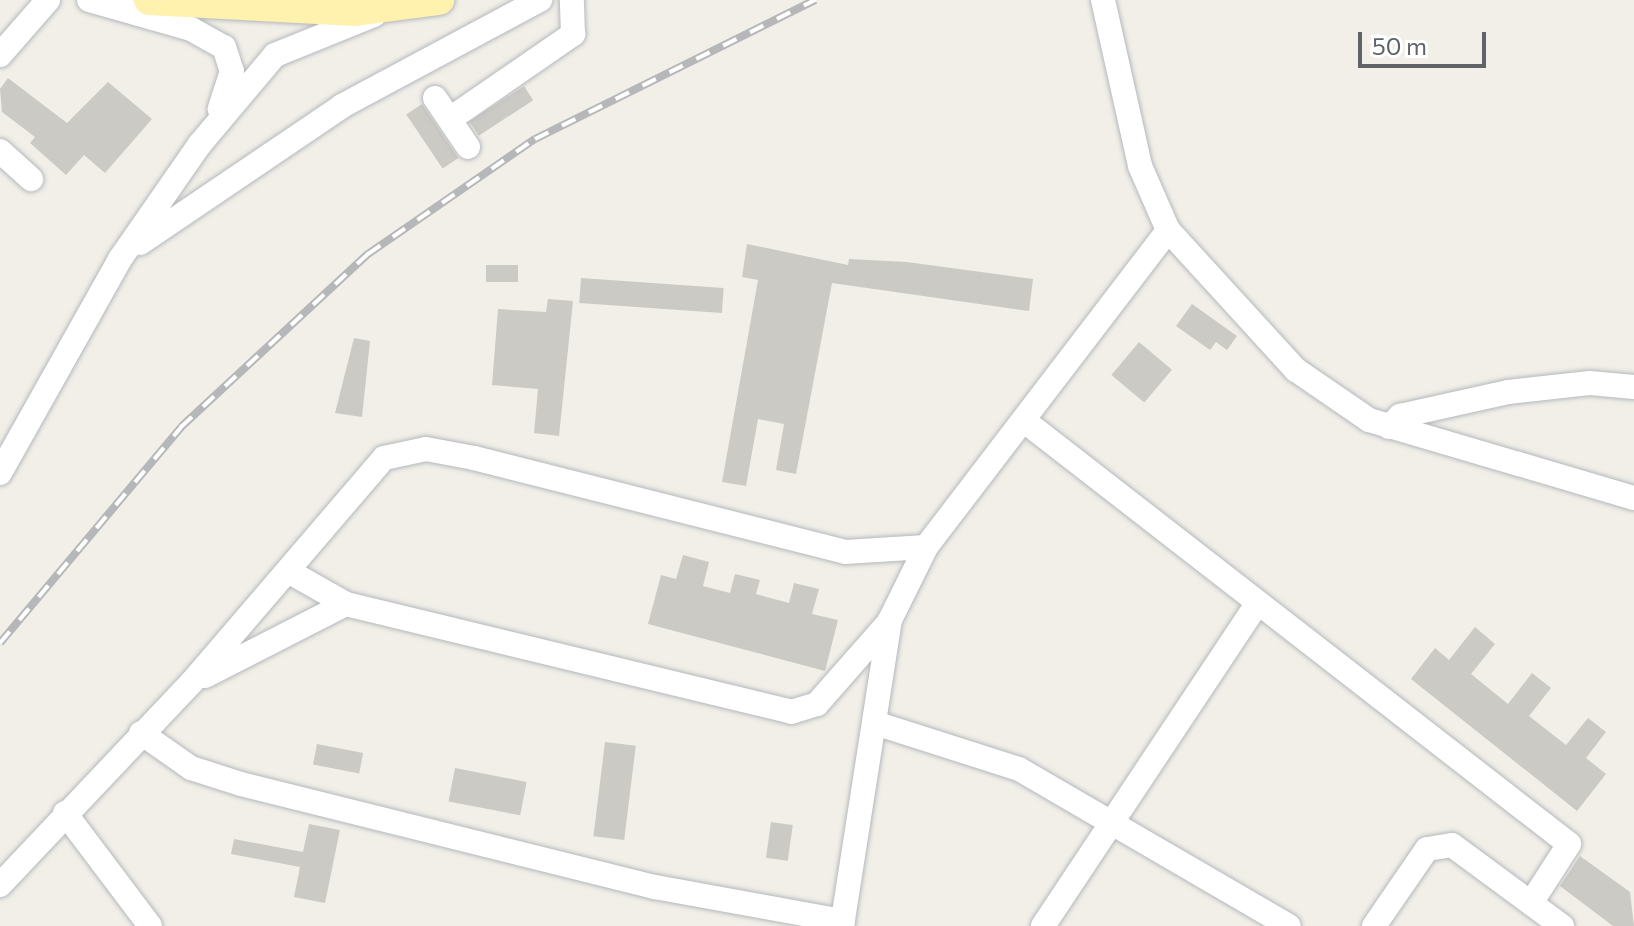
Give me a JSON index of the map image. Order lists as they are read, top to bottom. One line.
{"scale_bar":"50 m"}
